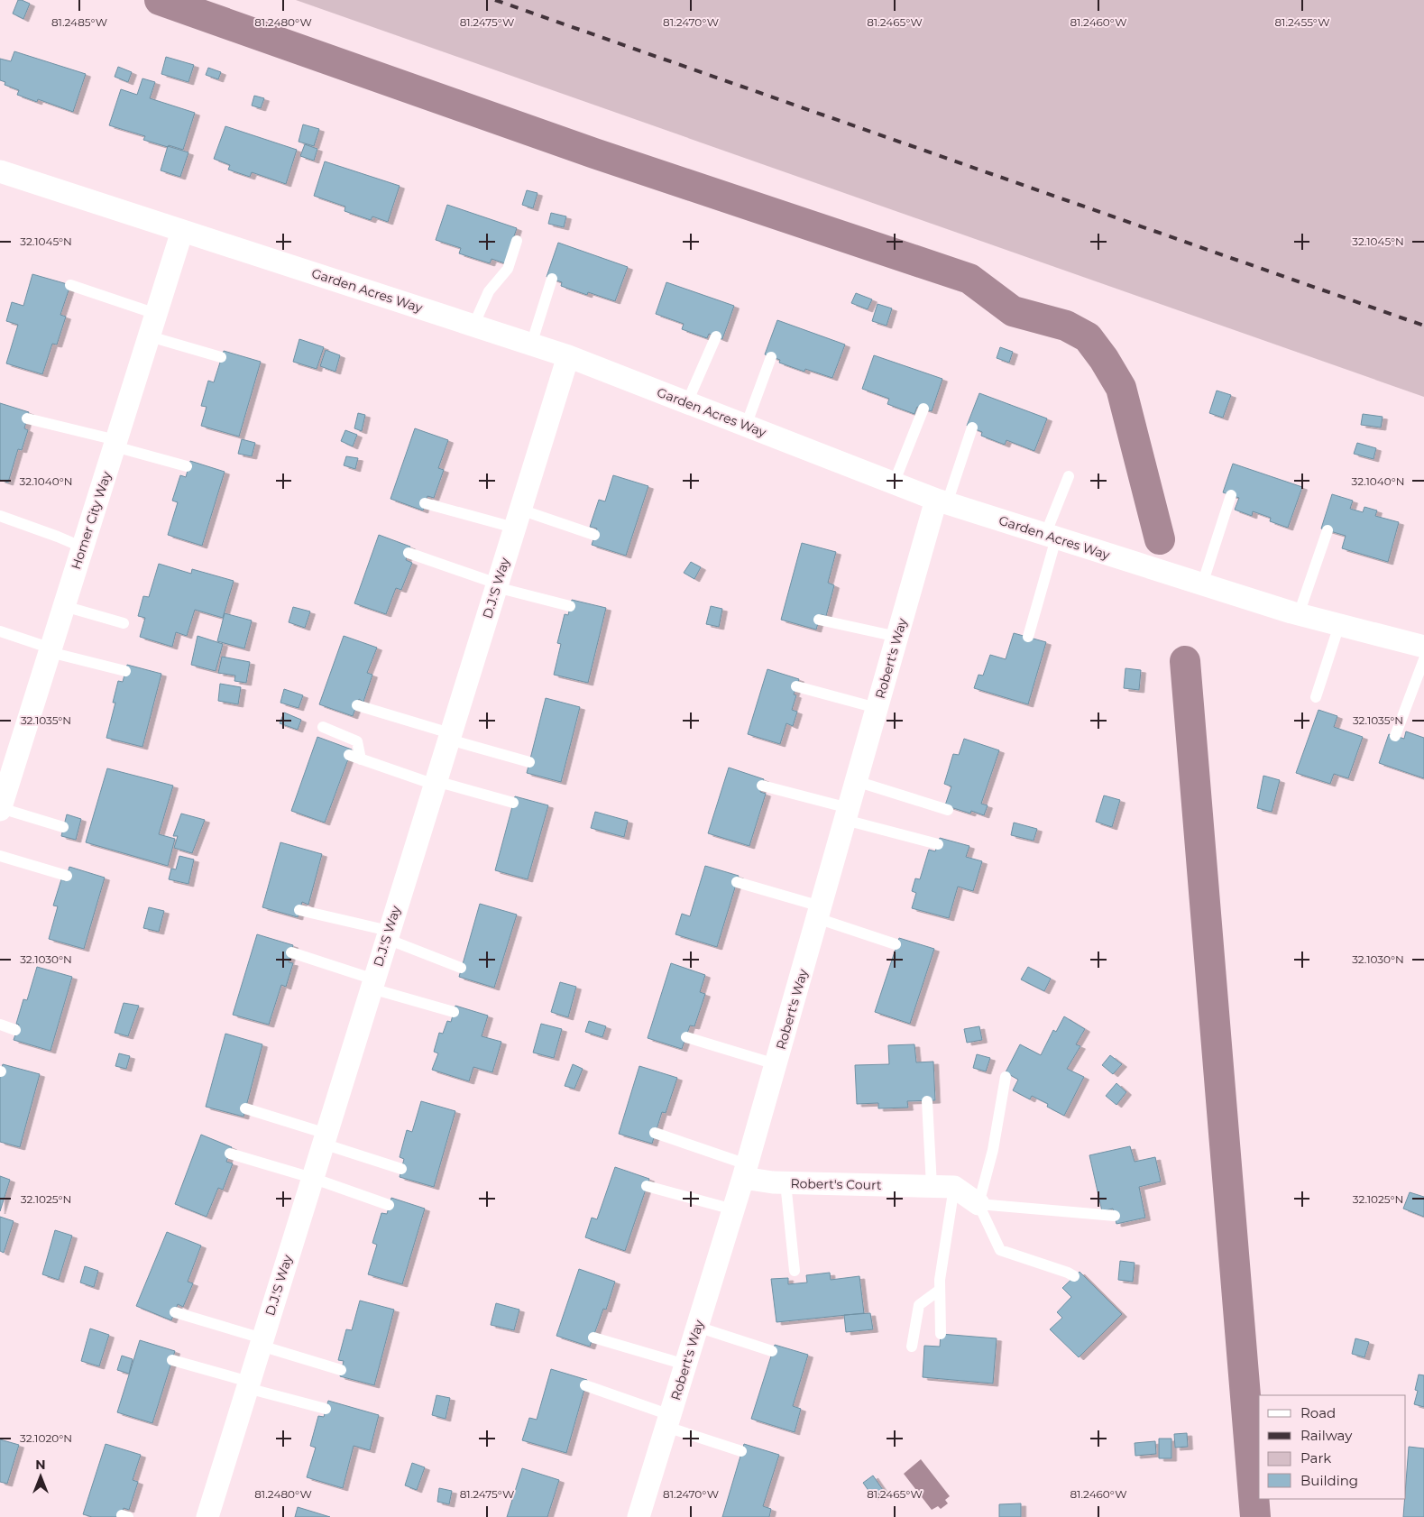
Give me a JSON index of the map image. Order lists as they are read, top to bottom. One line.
{"streets":{"street":["Garden Acres Way","Homer City Way","D.J.'S Way","Robert's Way","Robert's Court"]},"crossings":[["Garden Acres Way","Homer City Way"],["Garden Acres Way","D.J.'S Way"],["Garden Acres Way","Robert's Way"],["Robert's Way","Robert's Court"]],"legend":["Road","Railway","Park","Building"],"north":"top","coordinates":["81.2485°W","81.2480°W","81.2475°W","81.2470°W","81.2465°W","81.2460°W","81.2455°W","32.1045°N","32.1040°N","32.1035°N","32.1030°N","32.1025°N","32.1020°N"]}
